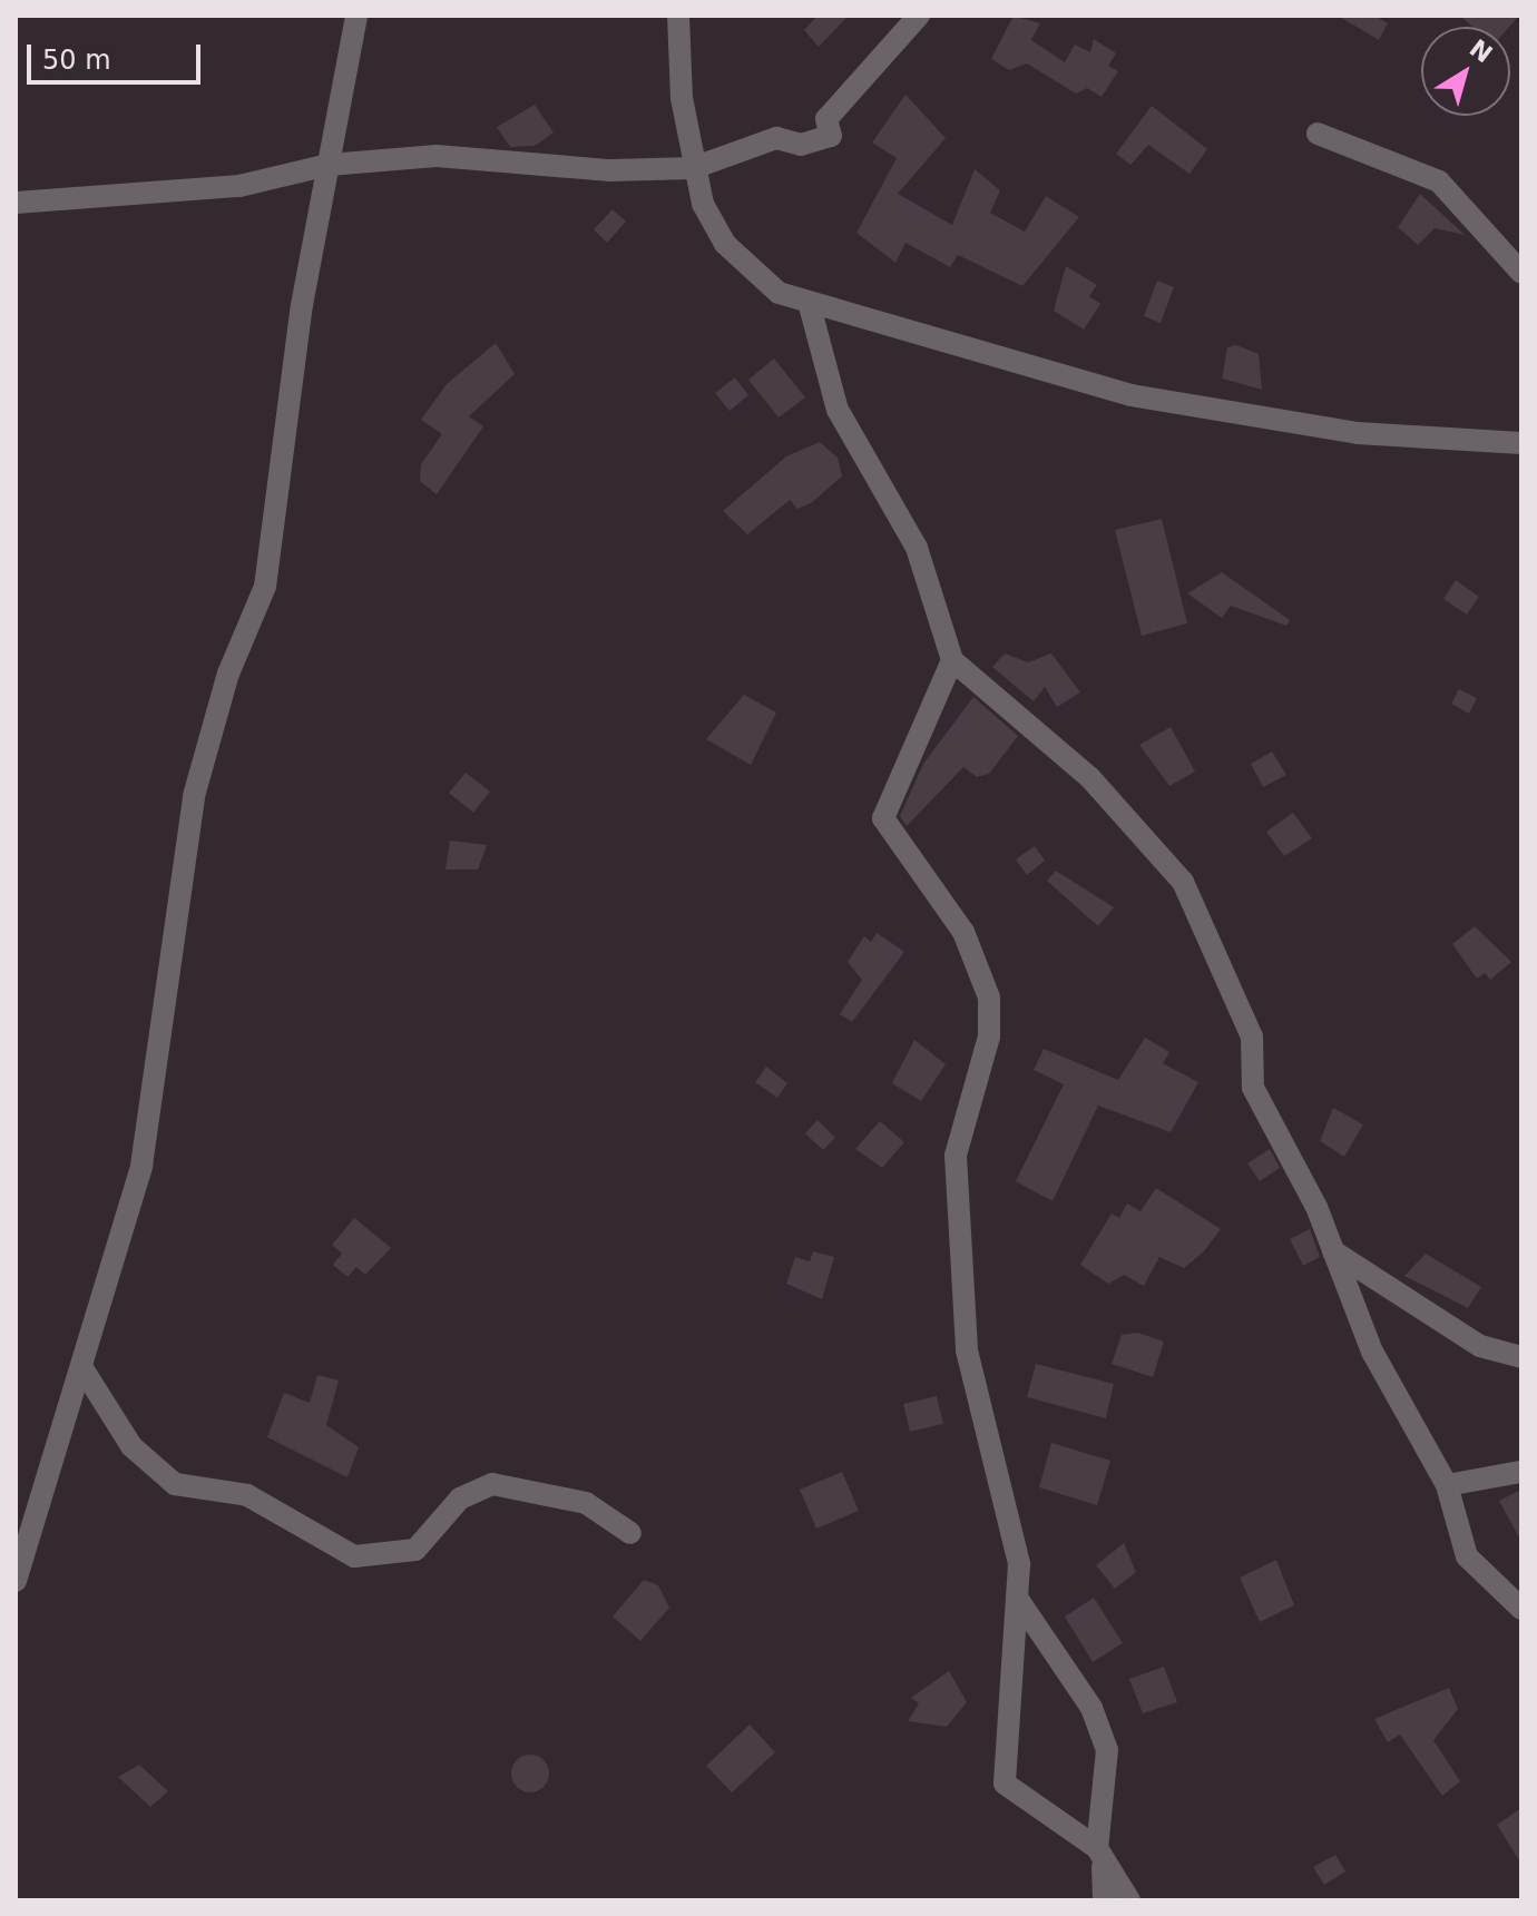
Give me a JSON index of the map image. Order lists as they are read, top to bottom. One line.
{"scale_bar":"50 m","north":"top right"}
